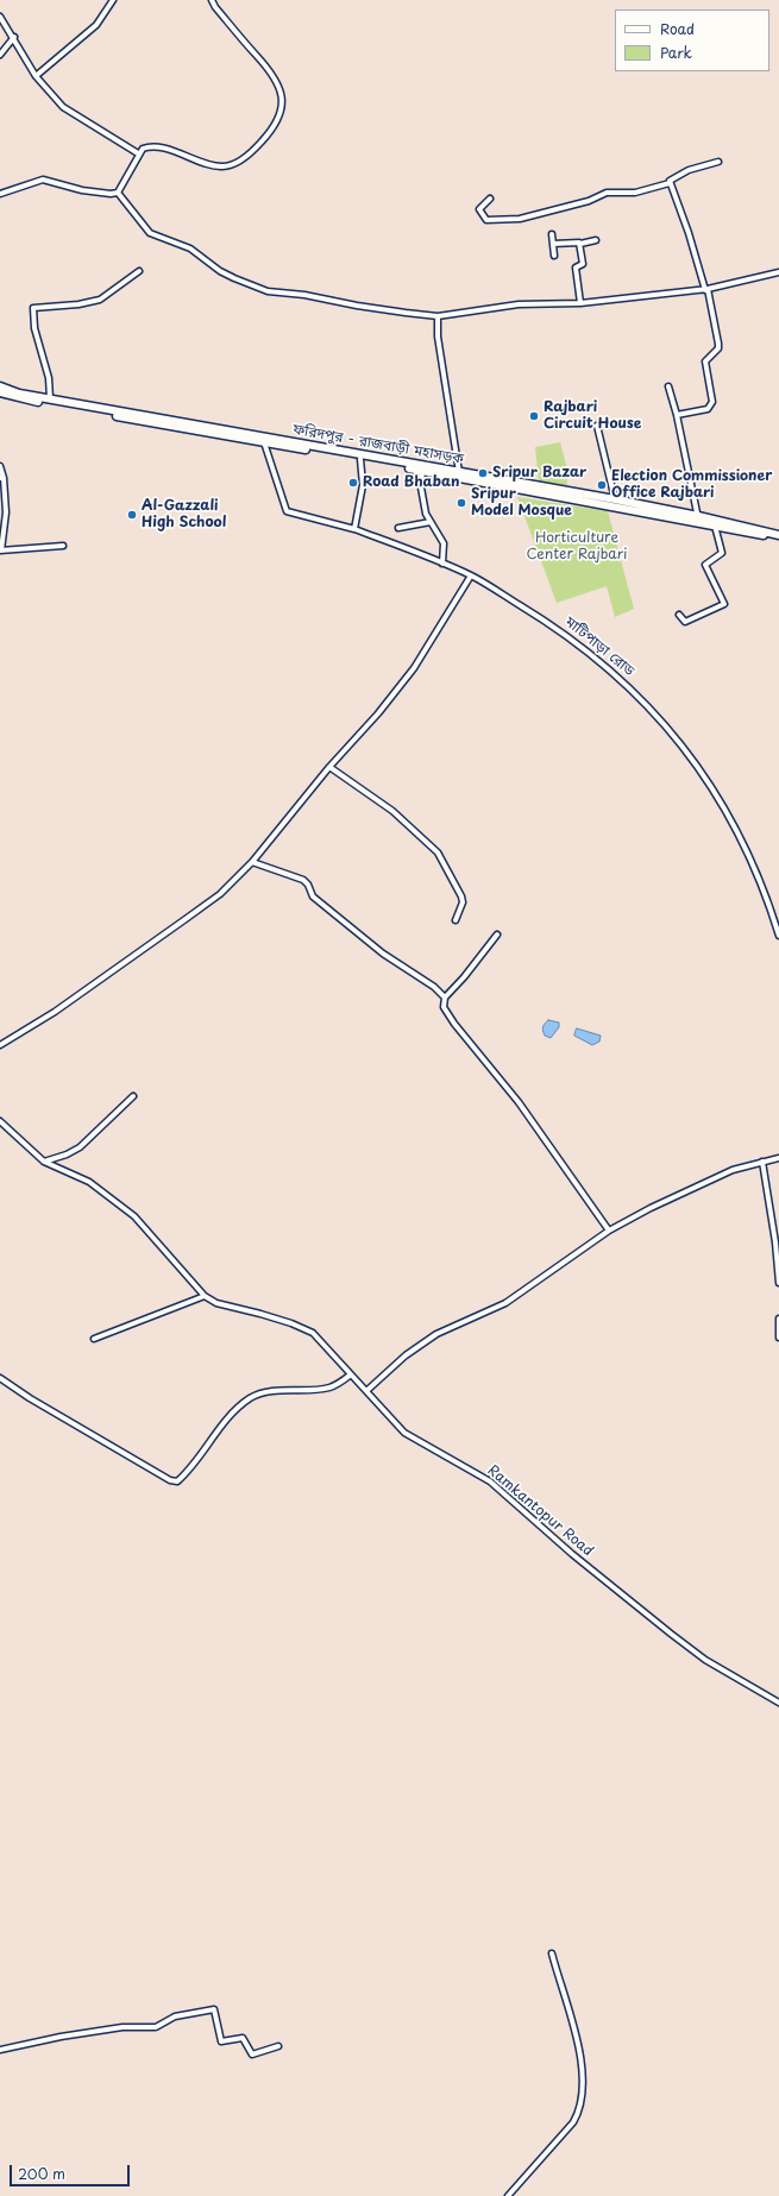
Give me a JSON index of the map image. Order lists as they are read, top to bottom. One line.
{"streets":{"main road":["ফরিদপুর - রাজবাড়ী মহাসড়ক"],"street":["মাটিপাড়া রোড","Ramkantopur Road"]},"crossings":[["ফরিদপুর - রাজবাড়ী মহাসড়ক","মাটিপাড়া রোড"]],"parks":["Horticulture Center Rajbari"],"places":["Rajbari Circuit House","Sripur Bazar","Road Bhaban","Election Commissioner Office Rajbari","Sripur Model Mosque","Al-Gazzali High School"],"legend":["Road","Park"],"scale_bar":"200 m"}
